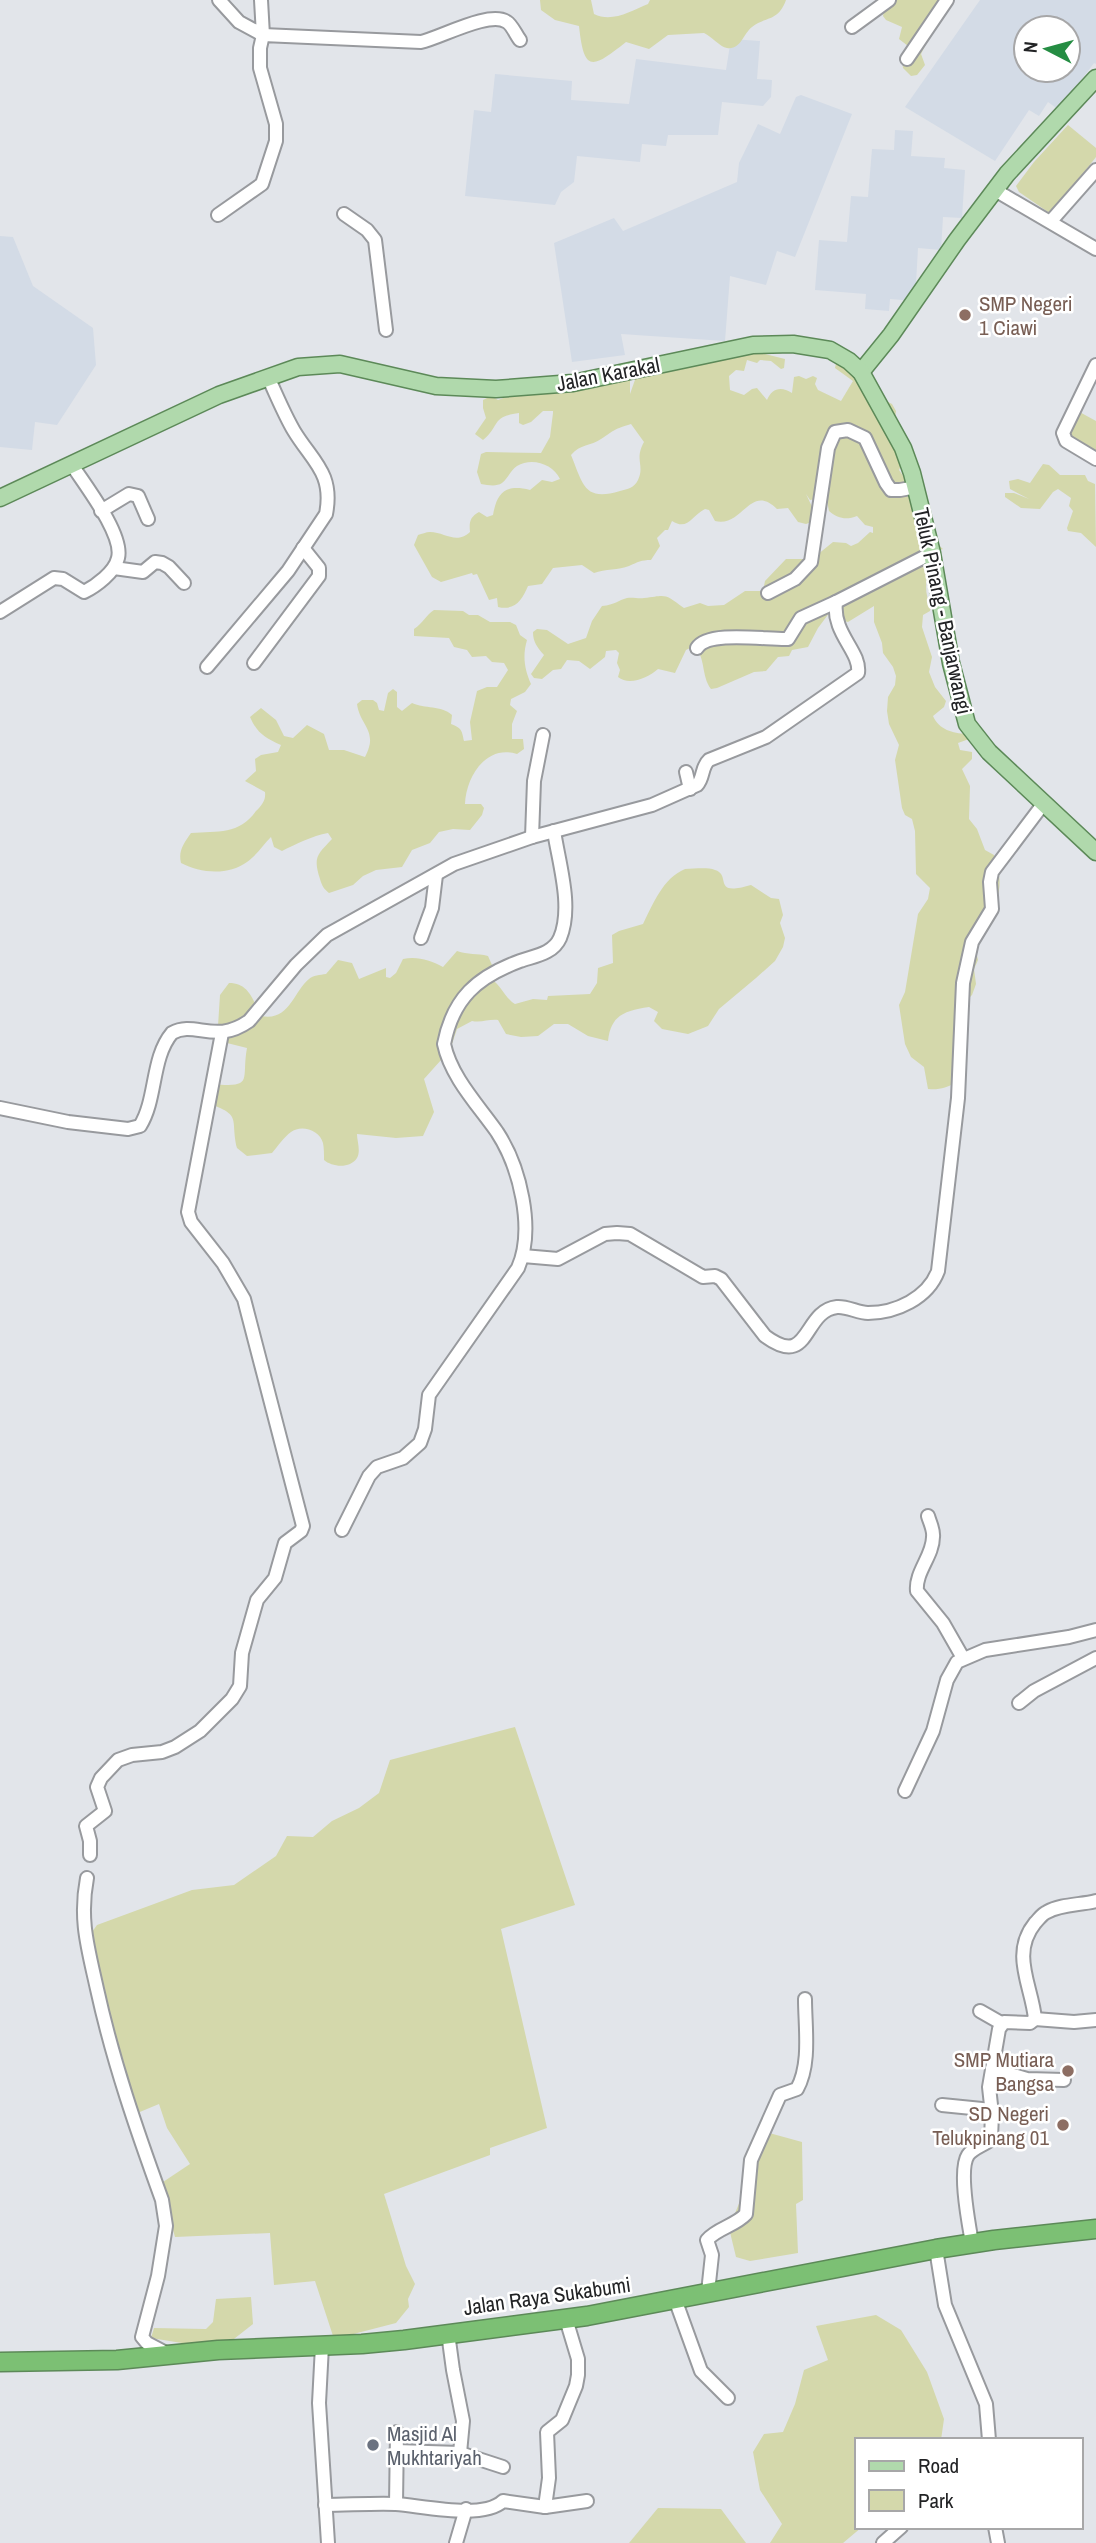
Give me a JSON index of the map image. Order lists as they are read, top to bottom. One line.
{"streets":{"highway":["Jalan Raya Sukabumi"],"main road":["Jalan Karakal","Teluk Pinang - Banjarwangi"]},"crossings":[["Jalan Karakal","Teluk Pinang - Banjarwangi"]],"places":["SMP Negeri 1 Ciawi","SMP Mutiara Bangsa","SD Negeri Telukpinang 01","Masjid Al Mukhtariyah"],"legend":["Road","Park"],"north":"left"}
